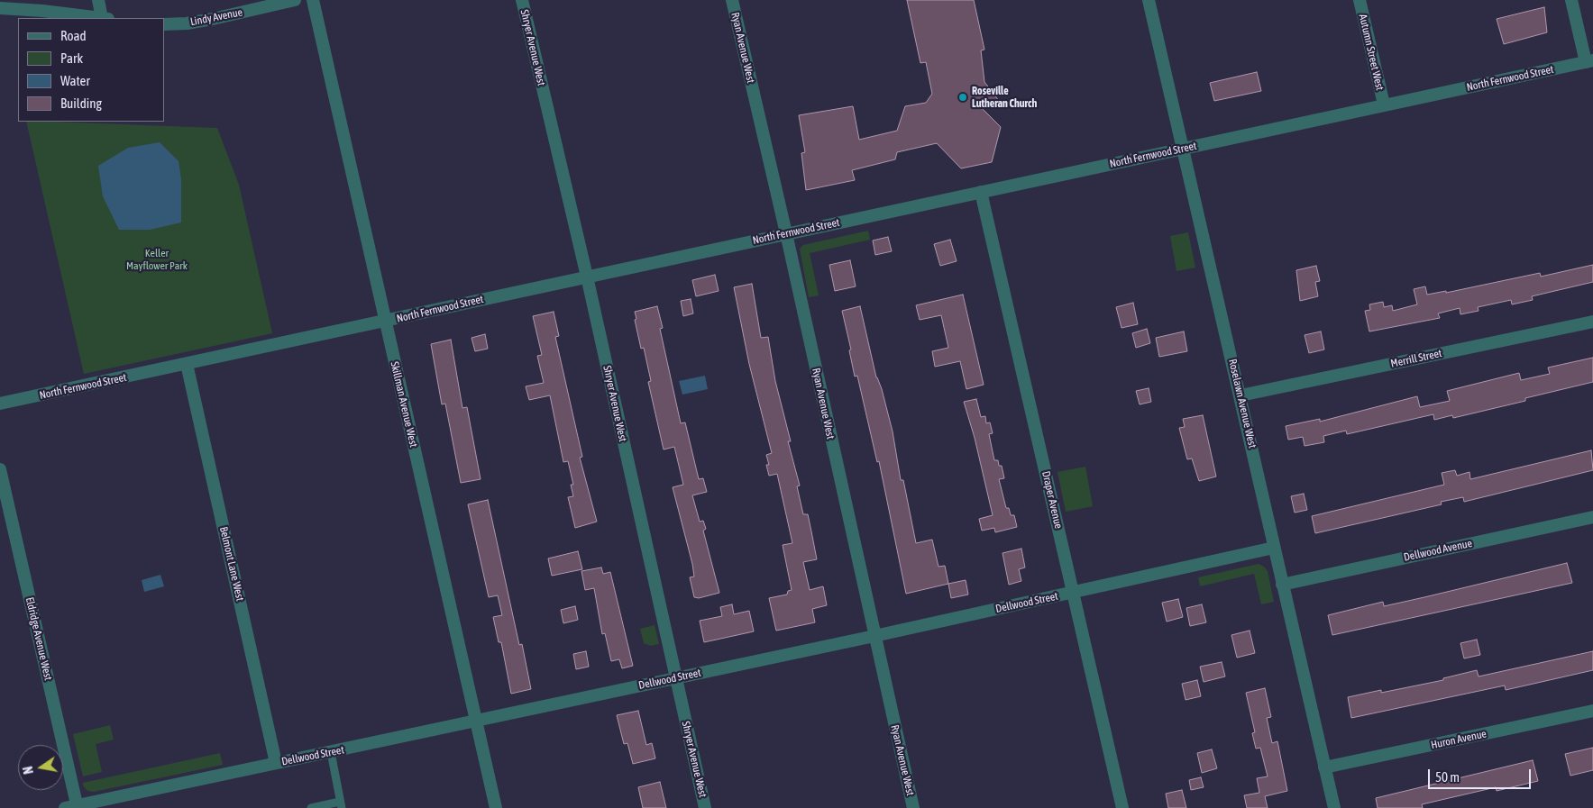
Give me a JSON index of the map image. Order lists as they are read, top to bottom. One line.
{"streets":{"street":["Lindy Avenue","Shryer Avenue West","Ryan Avenue West","Autumn Street West","North Fernwood Street","Merrill Street","Roselawn Avenue West","Skillman Avenue West","Draper Avenue","Dellwood Avenue","Belmont Lane West","Dellwood Street","Eldridge Avenue West","Huron Avenue"]},"crossings":[["Shryer Avenue West","North Fernwood Street"],["Shryer Avenue West","Dellwood Street"],["Ryan Avenue West","North Fernwood Street"],["Ryan Avenue West","Dellwood Street"],["Autumn Street West","North Fernwood Street"],["North Fernwood Street","Roselawn Avenue West"],["North Fernwood Street","Skillman Avenue West"],["North Fernwood Street","Draper Avenue"],["North Fernwood Street","Belmont Lane West"],["Merrill Street","Roselawn Avenue West"],["Roselawn Avenue West","Dellwood Avenue"],["Roselawn Avenue West","Dellwood Street"],["Roselawn Avenue West","Huron Avenue"],["Skillman Avenue West","Dellwood Street"],["Draper Avenue","Dellwood Street"],["Belmont Lane West","Dellwood Street"],["Dellwood Street","Eldridge Avenue West"]],"parks":["Keller Mayflower Park"],"places":["Roseville Lutheran Church"],"legend":["Road","Park","Water","Building"],"scale_bar":"50 m","north":"left"}
